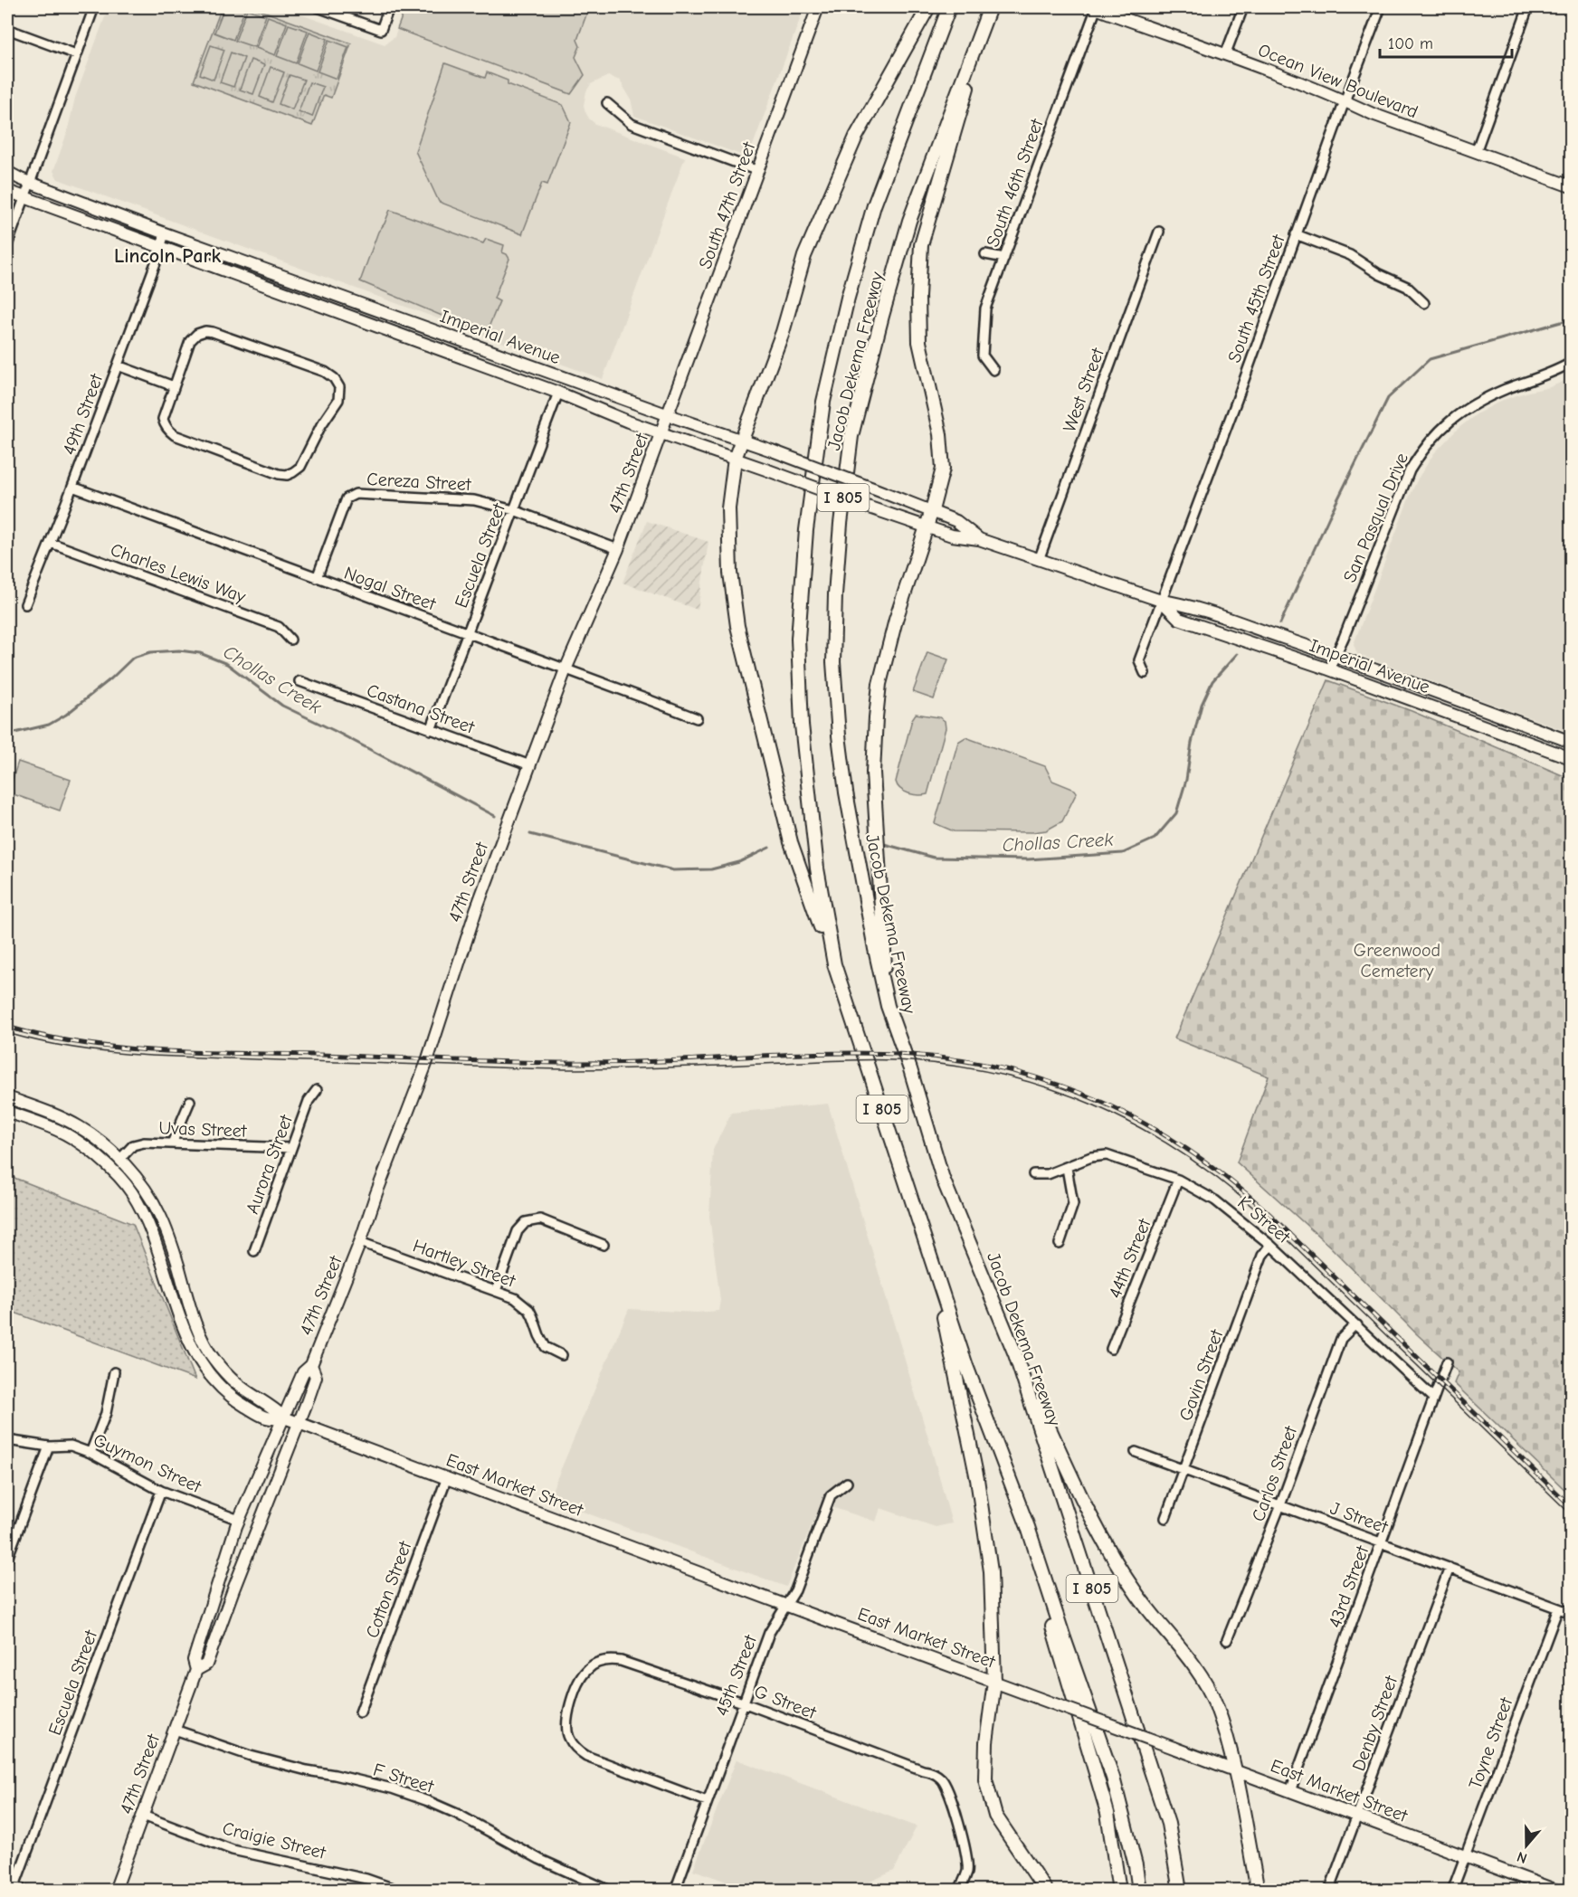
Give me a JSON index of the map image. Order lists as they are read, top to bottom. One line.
{"streets":{"highway":["Jacob Dekema Freeway","I 805"],"main road":["Ocean View Boulevard","South 47th Street","Imperial Avenue","47th Street","East Market Street"],"street":["South 46th Street","South 45th Street","West Street","49th Street","Cereza Street","San Pasqual Drive","Escuela Street","Charles Lewis Way","Nogal Street","Castana Street","Uvas Street","Aurora Street","K Street","44th Street","Hartley Street","Gavin Street","Guymon Street","Carlos Street","J Street","43rd Street","Cotton Street","45th Street","G Street","Denby Street","Toyne Street","F Street","Craigie Street"]},"crossings":[["Ocean View Boulevard","South 46th Street"],["Ocean View Boulevard","South 45th Street"],["South 47th Street","Imperial Avenue"],["South 47th Street","47th Street"],["South 45th Street","Imperial Avenue"],["Imperial Avenue","West Street"],["Imperial Avenue","49th Street"],["Imperial Avenue","47th Street"],["Imperial Avenue","San Pasqual Drive"],["Imperial Avenue","Escuela Street"],["49th Street","Charles Lewis Way"],["49th Street","Nogal Street"],["47th Street","Cereza Street"],["47th Street","Nogal Street"],["47th Street","Castana Street"],["47th Street","Hartley Street"],["47th Street","Guymon Street"],["47th Street","East Market Street"],["47th Street","F Street"],["47th Street","Craigie Street"],["Cereza Street","Escuela Street"],["Cereza Street","Nogal Street"],["Escuela Street","Nogal Street"],["Escuela Street","Castana Street"],["Escuela Street","Guymon Street"],["Uvas Street","Aurora Street"],["Uvas Street","East Market Street"],["K Street","44th Street"],["K Street","Gavin Street"],["K Street","Carlos Street"],["K Street","43rd Street"],["Gavin Street","J Street"],["Carlos Street","J Street"],["East Market Street","43rd Street"],["East Market Street","Cotton Street"],["East Market Street","45th Street"],["East Market Street","Denby Street"],["East Market Street","Toyne Street"],["J Street","43rd Street"],["J Street","Denby Street"],["J Street","Toyne Street"],["45th Street","G Street"]],"districts":["Lincoln Park"],"water":["Chollas Creek"],"parks":["Greenwood Cemetery"],"scale_bar":"100 m","north":"bottom"}
